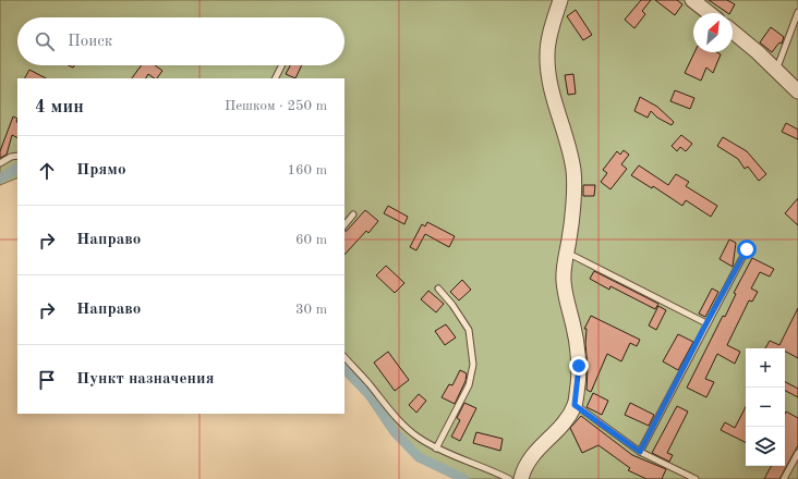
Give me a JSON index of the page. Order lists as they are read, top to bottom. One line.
{"north":"top right","page":{"search":"Поиск","heading":["4 мин","Пешком · 250 m"],"list":[["Прямо","160 m"],["Направо","60 m"],["Направо","30 m"],"Пункт назначения"],"map_buttons":["+","−"]}}
